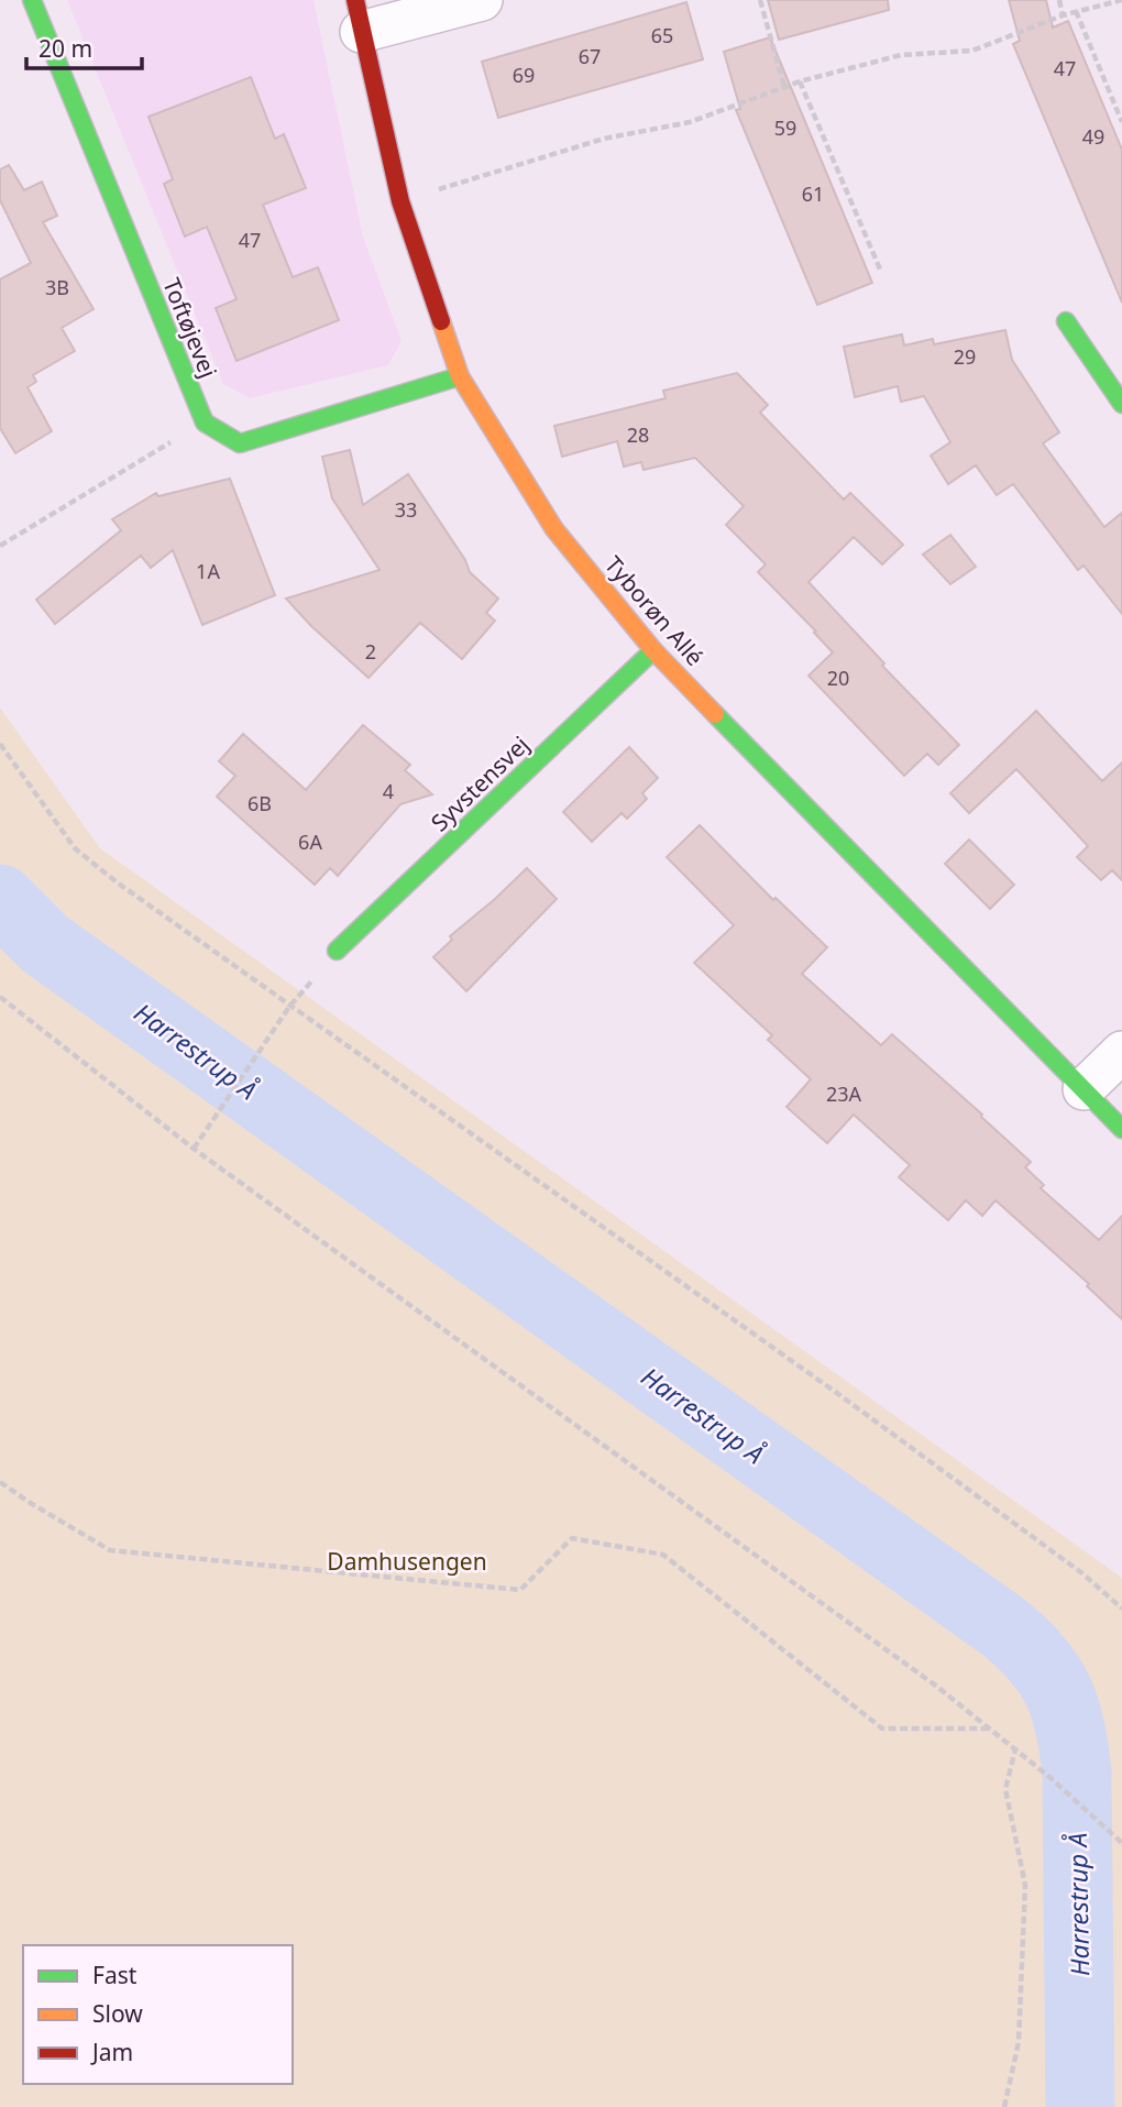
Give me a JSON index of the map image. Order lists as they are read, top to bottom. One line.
{"streets":{"street":["Toftøjevej","Tyborøn Allé","Syvstensvej"]},"crossings":[["Tyborøn Allé","Syvstensvej"]],"water":["Harrestrup Å"],"parks":["Damhusengen"],"house_numbers":["65","67","47","69","59","49","61","47","3B","29","28","33","1A","2","20","4","6B","6A","23A"],"legend":["Fast","Slow","Jam"],"scale_bar":"20 m"}
